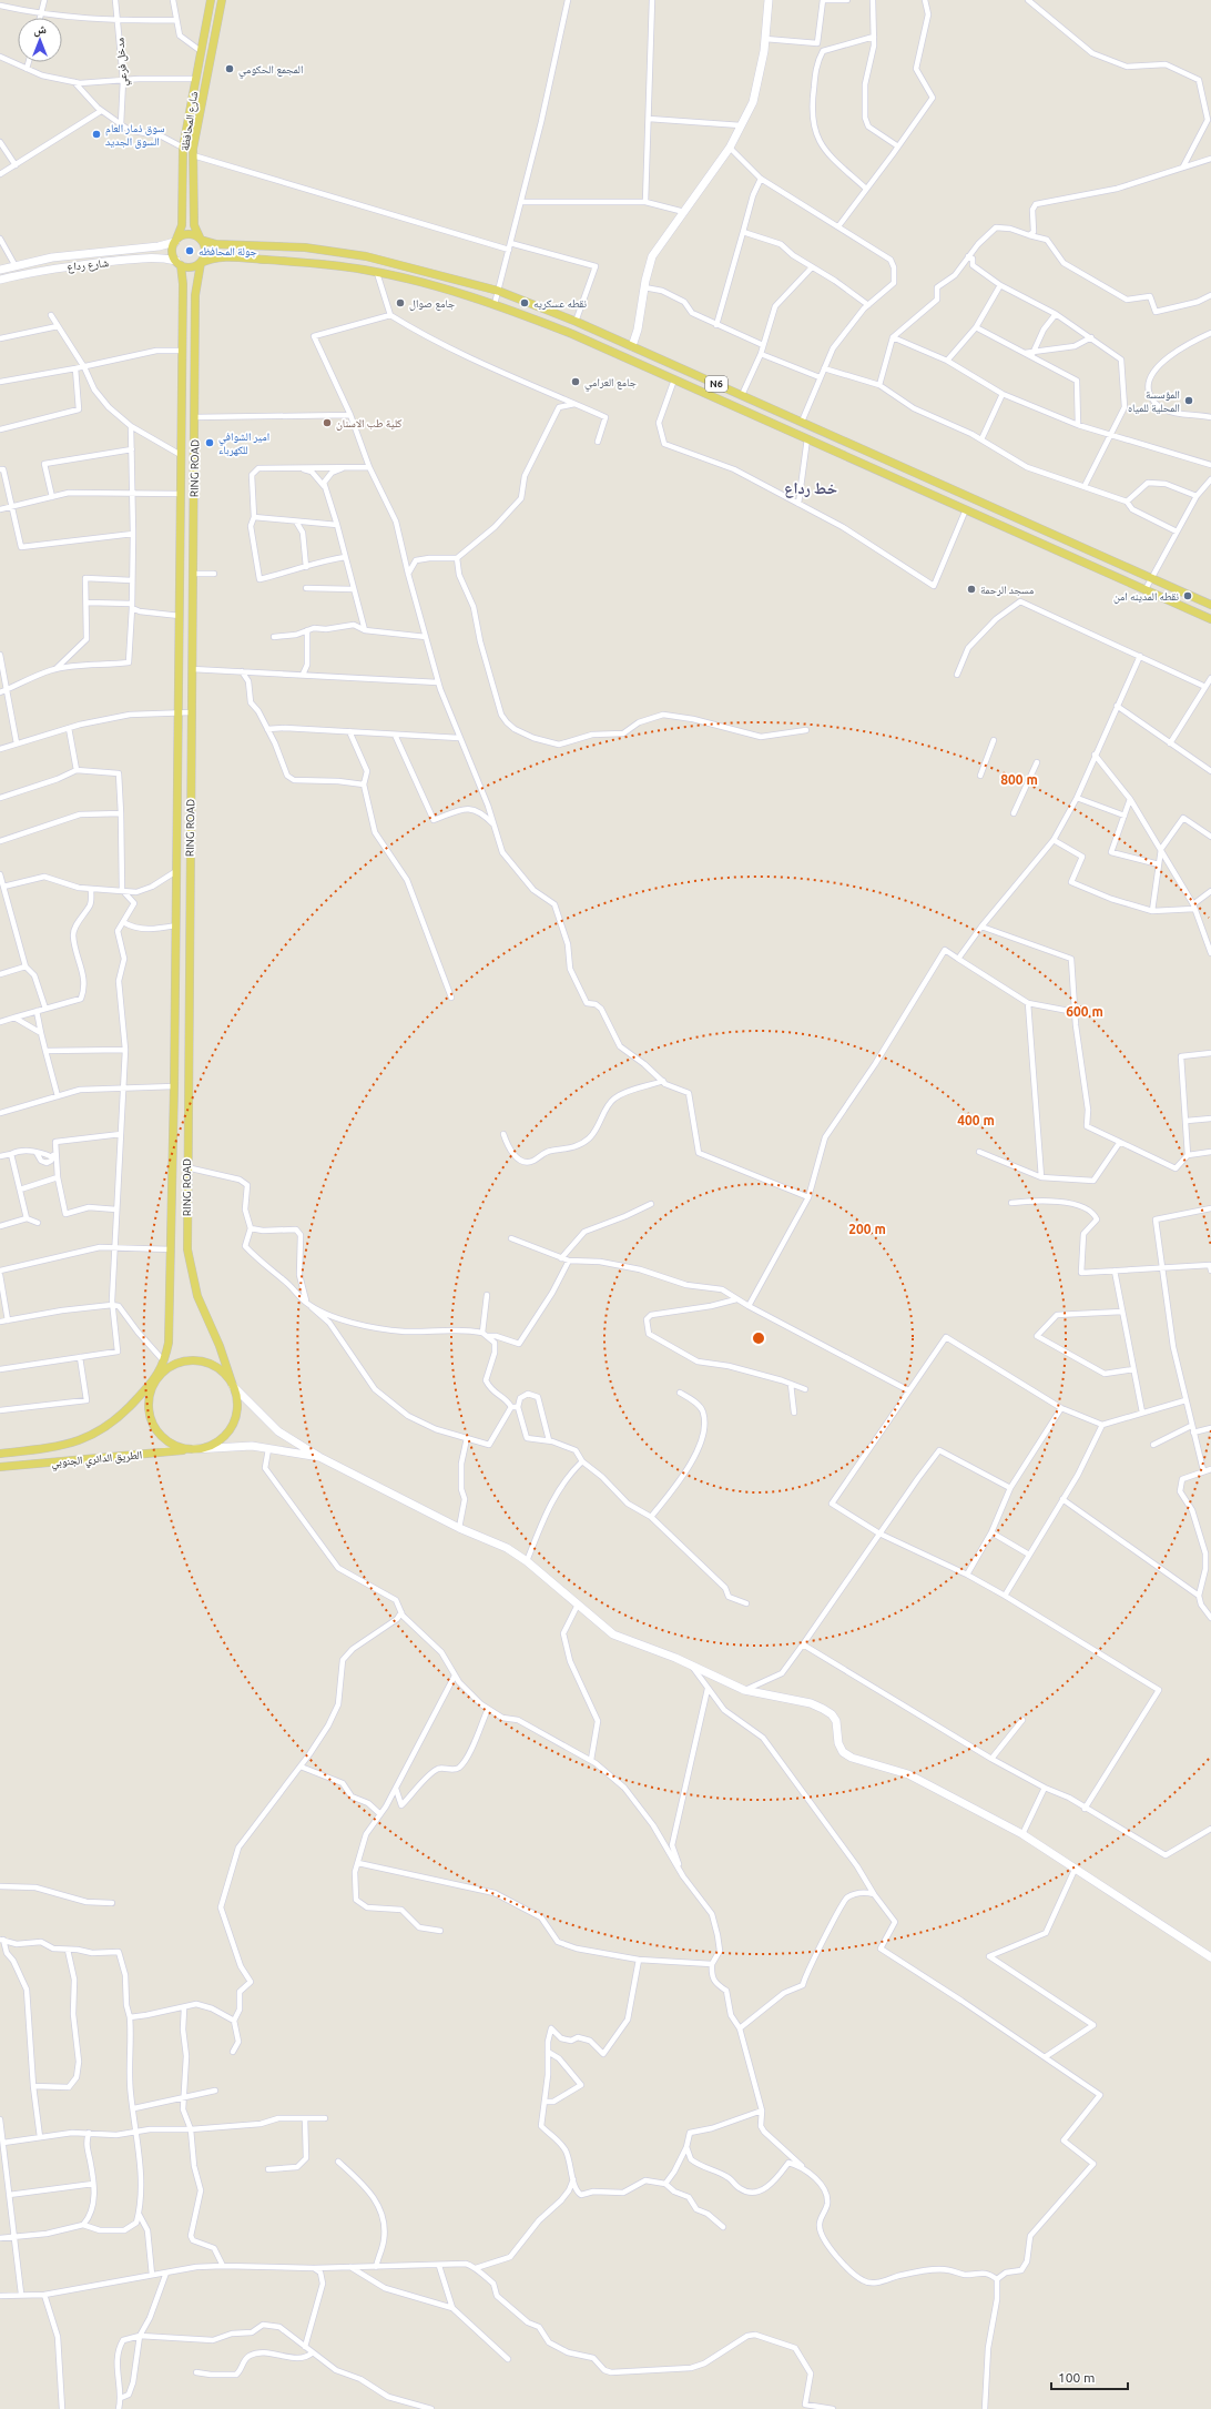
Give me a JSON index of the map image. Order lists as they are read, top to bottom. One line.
{"streets":{"main road":["شارع المحافظة","N6","RING ROAD","الطريق الدائري الجنوبي"],"street":["مدخل فرعي","شارع رداع"]},"crossings":[["شارع المحافظة","شارع رداع"],["شارع المحافظة","N6"],["شارع المحافظة","RING ROAD"],["شارع رداع","N6"],["شارع رداع","RING ROAD"],["N6","RING ROAD"],["RING ROAD","الطريق الدائري الجنوبي"]],"districts":["خط رداع"],"places":["المجمع الحكومي","سوق ذمار العام السوق الجديد","جولة المحافظه","جامع صوال","نقطه عسكريه","جامع العرامي","المؤسسة المحلية للمياه","كلية طب الاسنان","امير الشوافي للكهرباء","مسجد الرحمة","نقطه المدينه امن"],"scale_bar":"100 m","north":"top","rings":["800 m","600 m","400 m","200 m"]}
